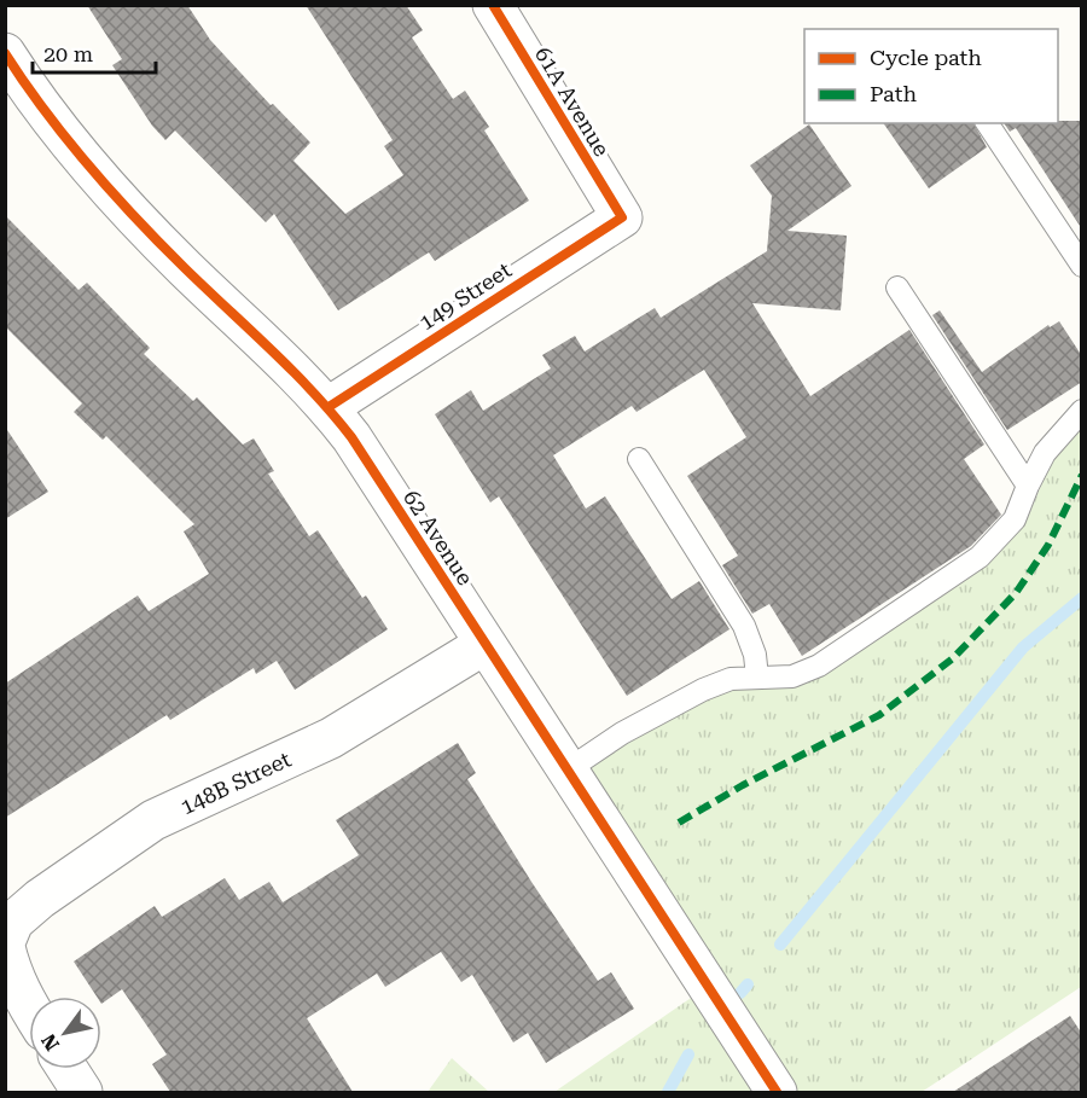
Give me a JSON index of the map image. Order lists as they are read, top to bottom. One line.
{"streets":{"street":["61A Avenue","149 Street","62 Avenue","148B Street"]},"crossings":[["61A Avenue","149 Street"],["149 Street","62 Avenue"],["62 Avenue","148B Street"]],"legend":["Cycle path","Path"],"scale_bar":"20 m","north":"bottom left"}
